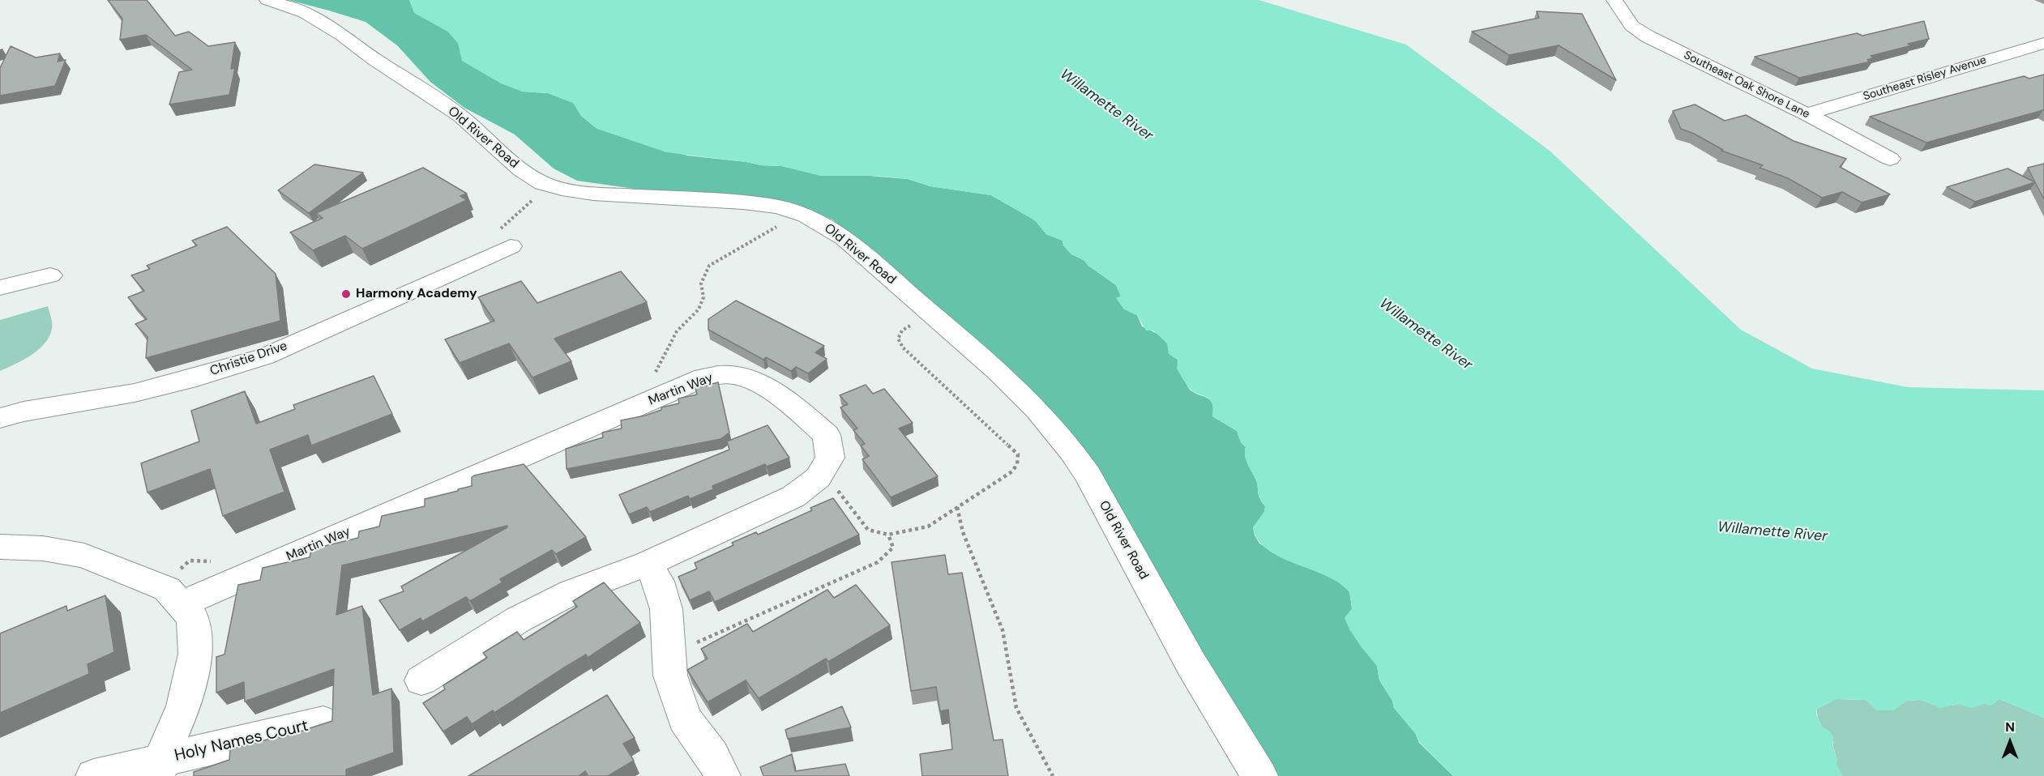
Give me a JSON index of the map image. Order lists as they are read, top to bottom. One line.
{"streets":{"street":["Southeast Risley Avenue","Southeast Oak Shore Lane","Old River Road","Christie Drive","Martin Way","Holy Names Court"]},"crossings":[["Southeast Risley Avenue","Southeast Oak Shore Lane"]],"water":["Willamette River"],"places":["Harmony Academy"],"north":"top"}
